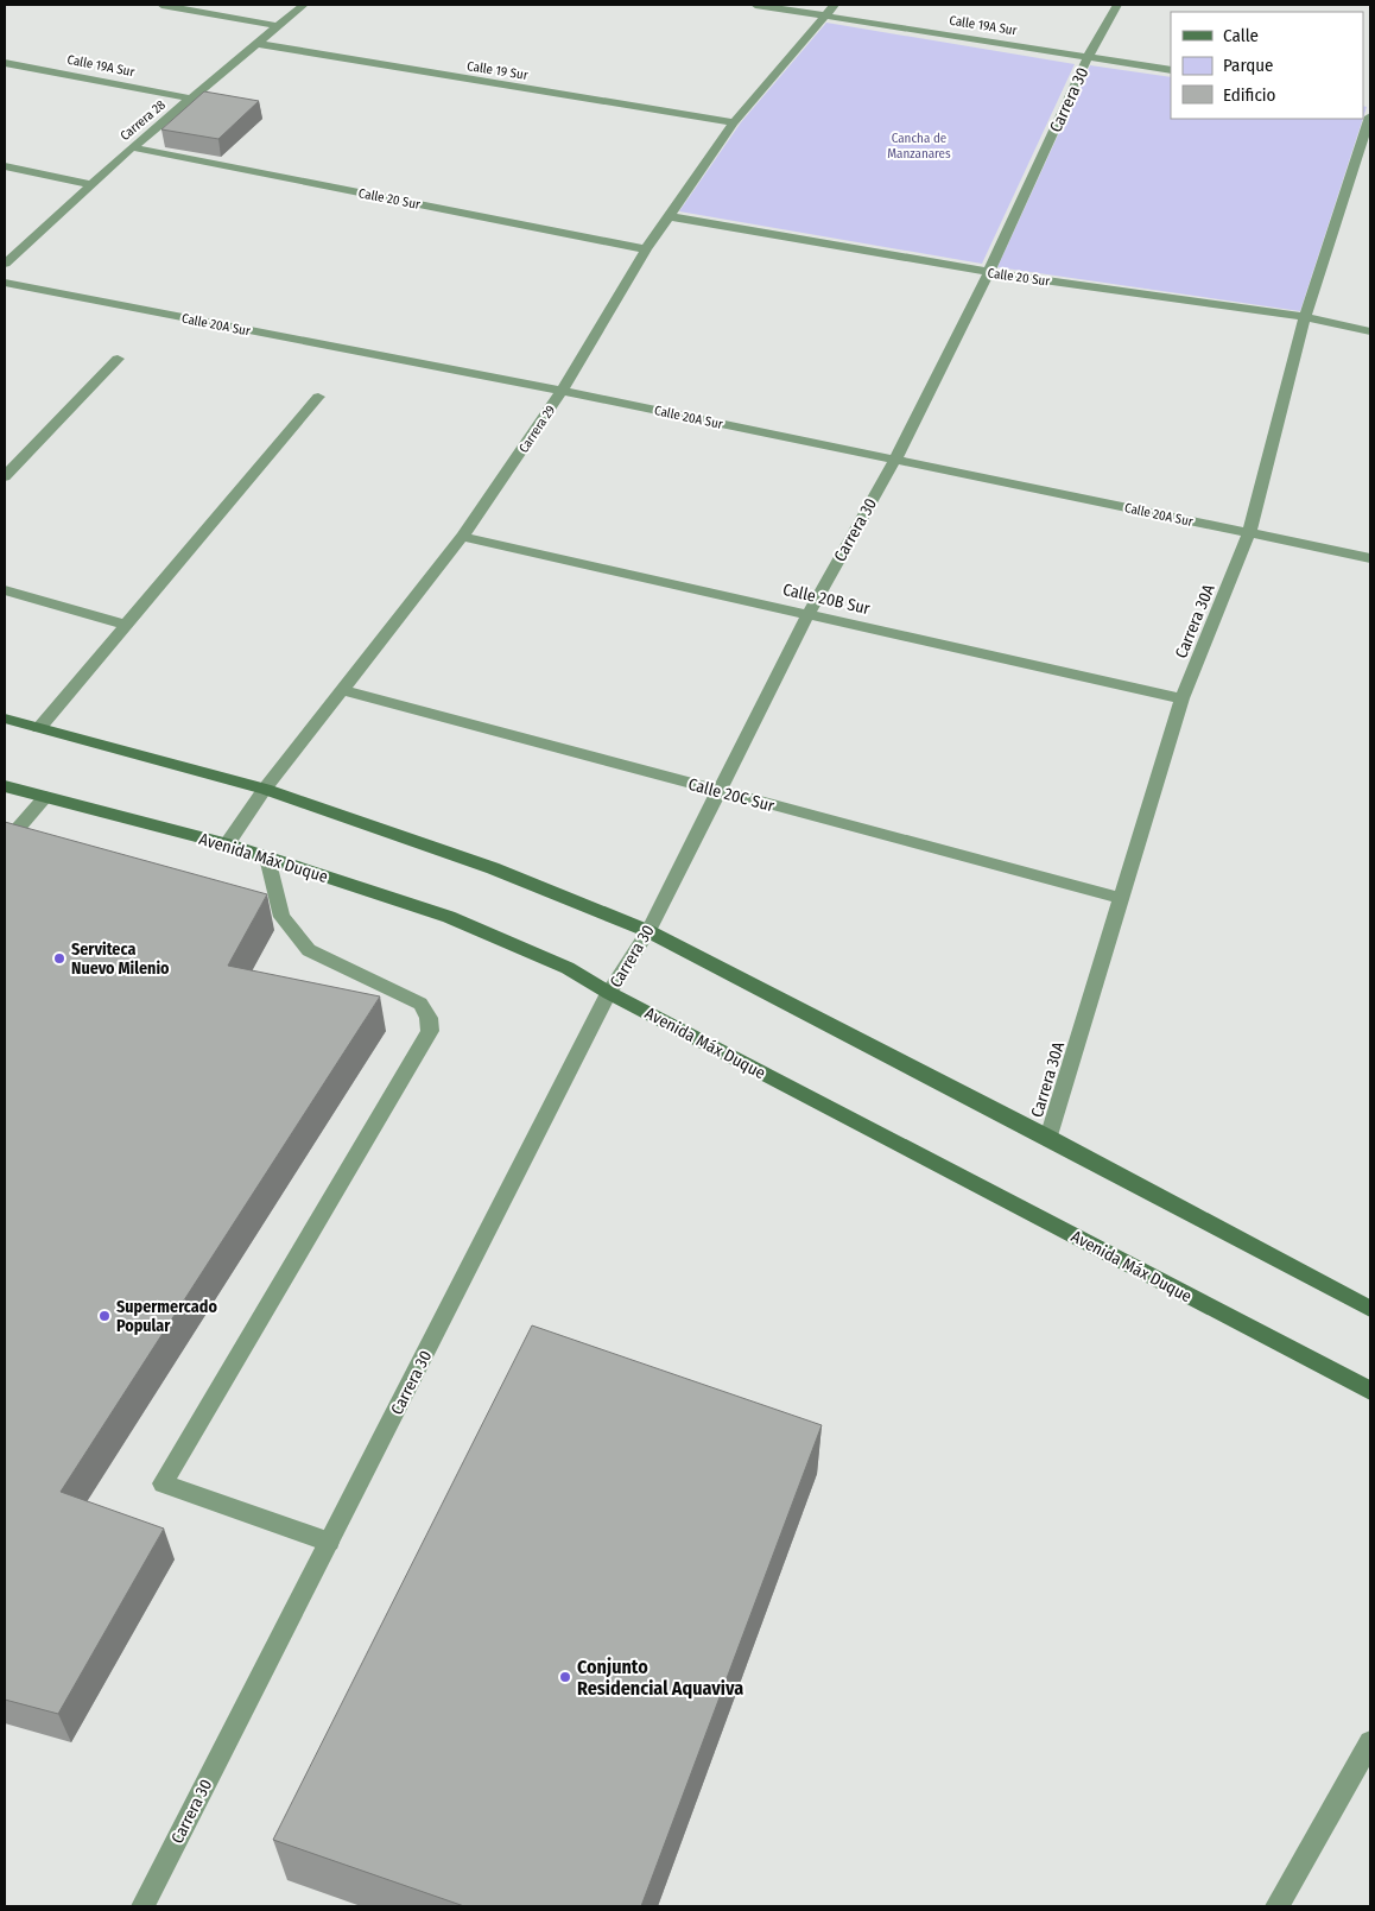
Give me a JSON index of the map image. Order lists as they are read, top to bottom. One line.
{"streets":{"main road":["Avenida Máx Duque"],"street":["Calle 19A Sur","Calle 19 Sur","Carrera 30","Carrera 28","Calle 20 Sur","Calle 20A Sur","Carrera 29","Calle 20B Sur","Carrera 30A","Calle 20C Sur"]},"crossings":[["Calle 19A Sur","Carrera 30"],["Calle 19A Sur","Carrera 28"],["Calle 19A Sur","Carrera 29"],["Calle 19 Sur","Carrera 28"],["Calle 19 Sur","Carrera 29"],["Carrera 30","Calle 20 Sur"],["Carrera 30","Calle 20A Sur"],["Carrera 30","Calle 20B Sur"],["Carrera 30","Calle 20C Sur"],["Carrera 30","Avenida Máx Duque"],["Carrera 28","Calle 20 Sur"],["Calle 20 Sur","Carrera 29"],["Calle 20 Sur","Carrera 30A"],["Calle 20A Sur","Carrera 29"],["Calle 20A Sur","Carrera 30A"],["Carrera 29","Calle 20B Sur"],["Carrera 29","Calle 20C Sur"],["Carrera 29","Avenida Máx Duque"],["Calle 20B Sur","Carrera 30A"],["Carrera 30A","Calle 20C Sur"]],"parks":["Cancha de Manzanares"],"places":["Serviteca Nuevo Milenio","Supermercado Popular","Conjunto Residencial Aquaviva"],"legend":["Calle","Parque","Edificio"]}
